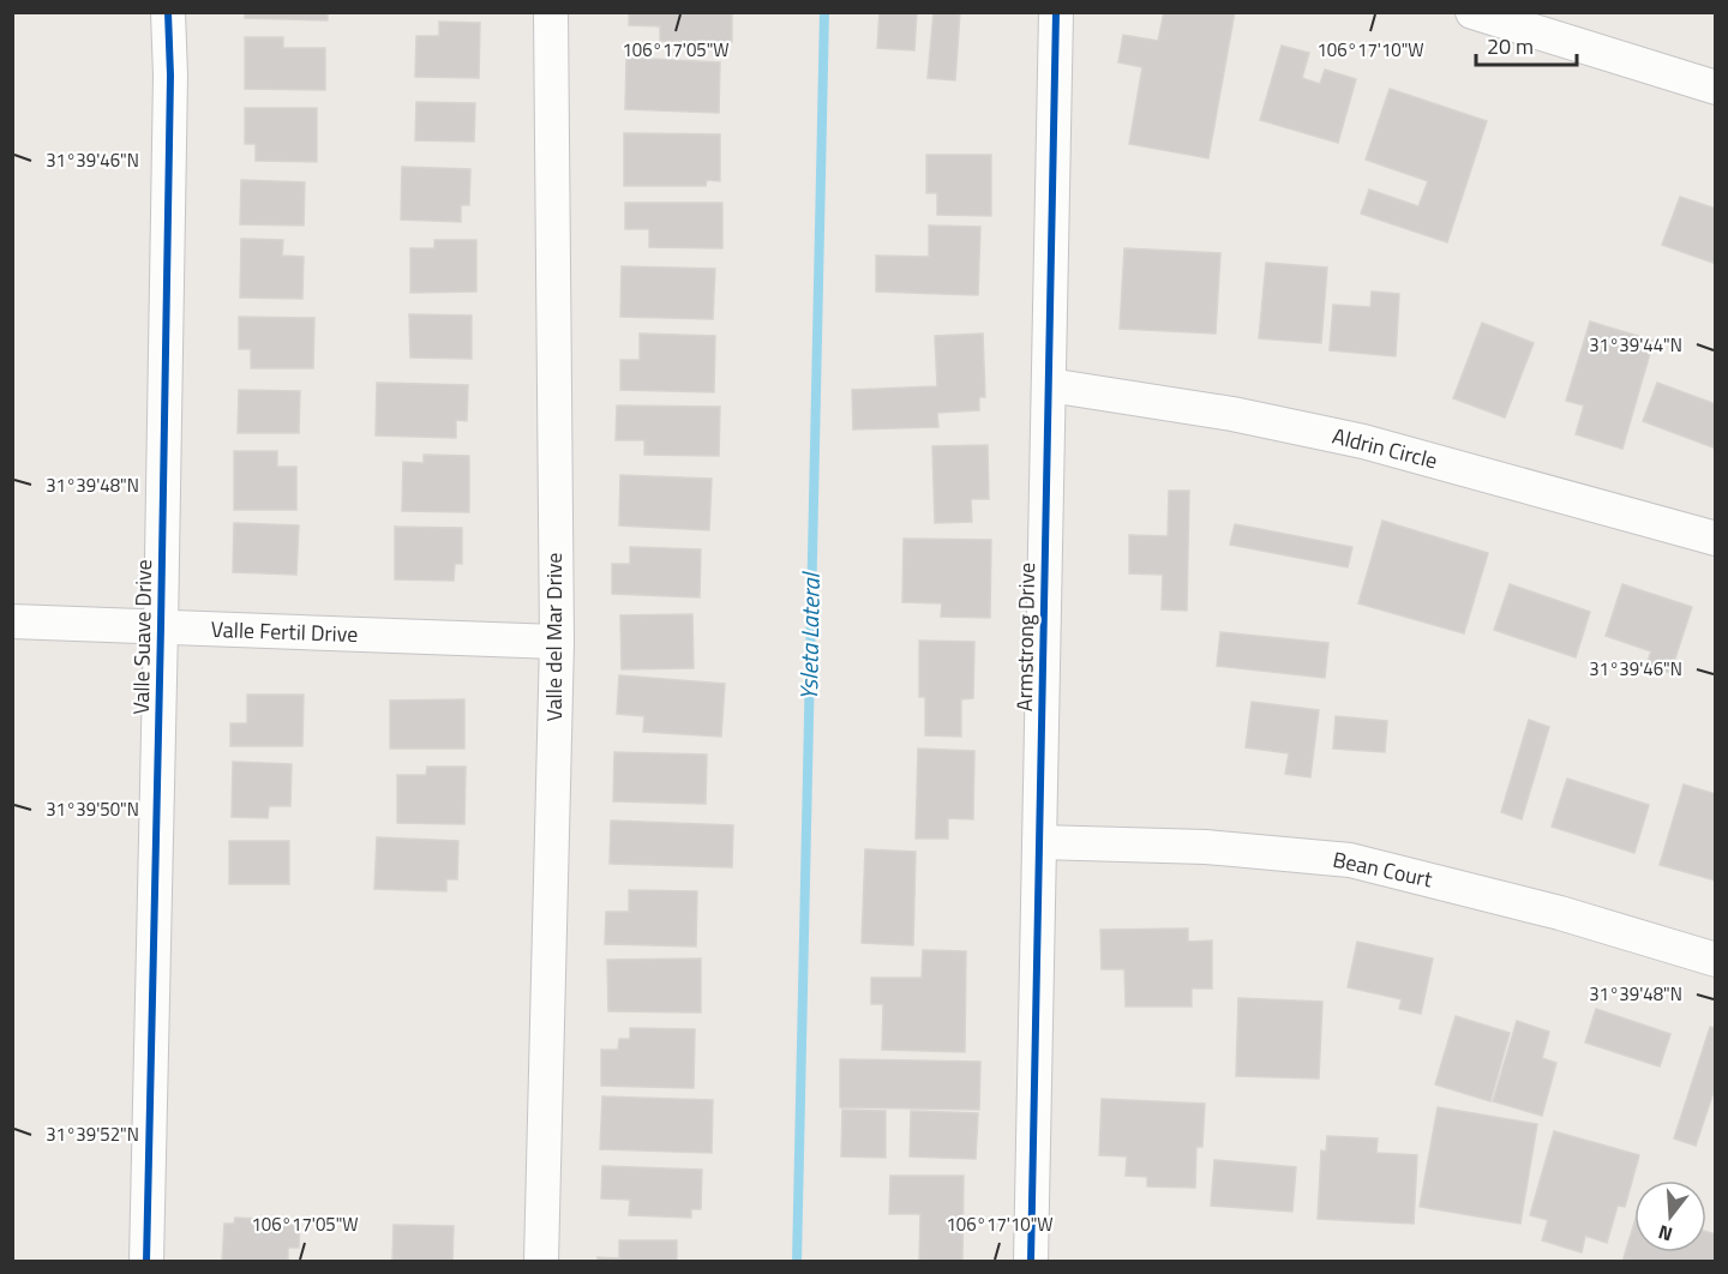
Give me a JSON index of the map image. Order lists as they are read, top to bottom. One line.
{"streets":{"street":["Aldrin Circle","Valle Fertil Drive","Valle Suave Drive","Valle del Mar Drive","Armstrong Drive","Bean Court"]},"crossings":[["Aldrin Circle","Armstrong Drive"],["Valle Fertil Drive","Valle Suave Drive"],["Valle Fertil Drive","Valle del Mar Drive"],["Armstrong Drive","Bean Court"]],"water":["Ysleta Lateral"],"scale_bar":"20 m","north":"bottom","coordinates":["106°17'05\"W","106°17'10\"W","31°39'46\"N","31°39'44\"N","31°39'48\"N","31°39'50\"N","31°39'52\"N"]}
